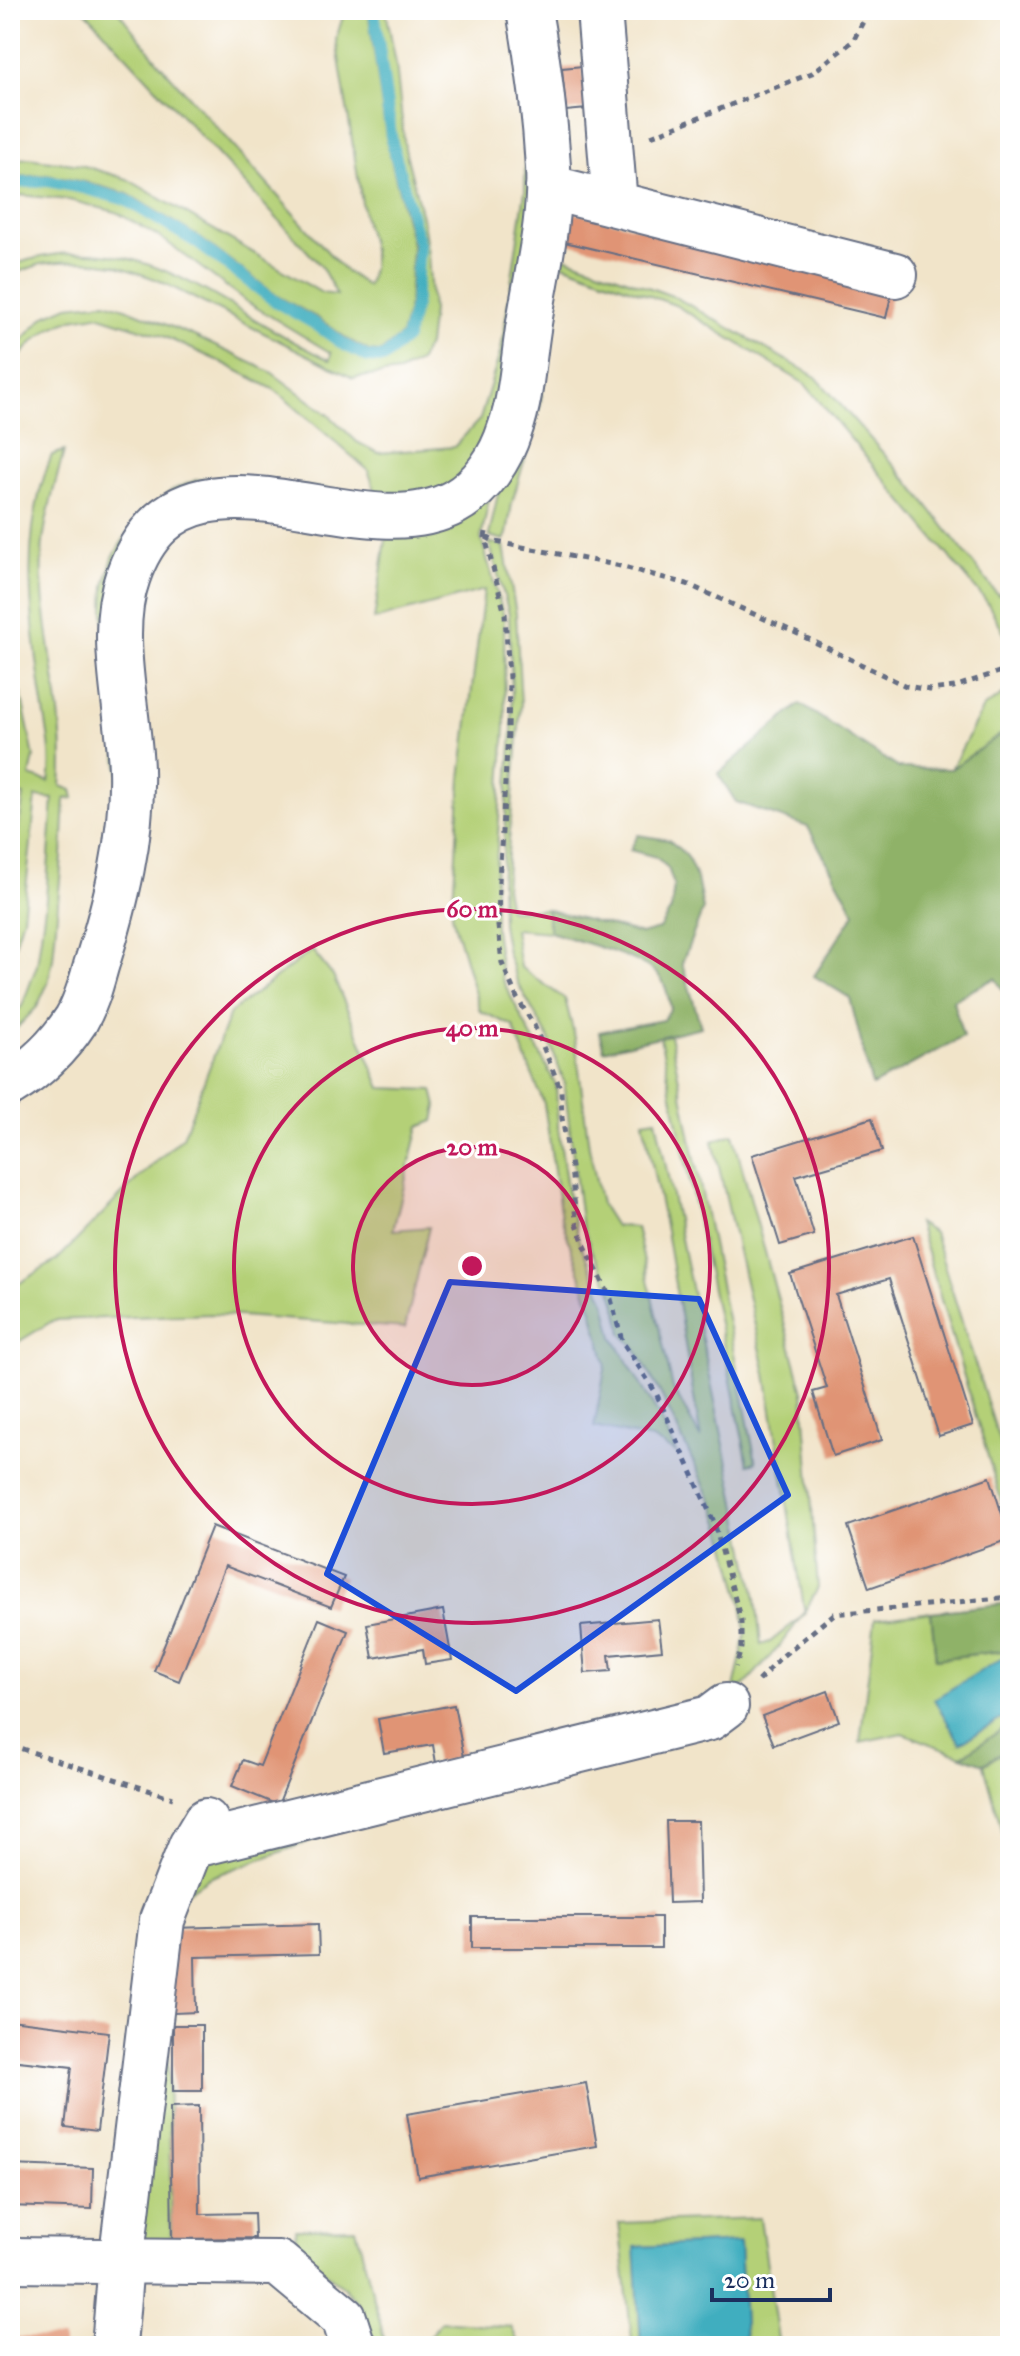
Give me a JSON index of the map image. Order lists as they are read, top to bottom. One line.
{"scale_bar":"20 m","rings":["60 m","40 m","20 m"]}
